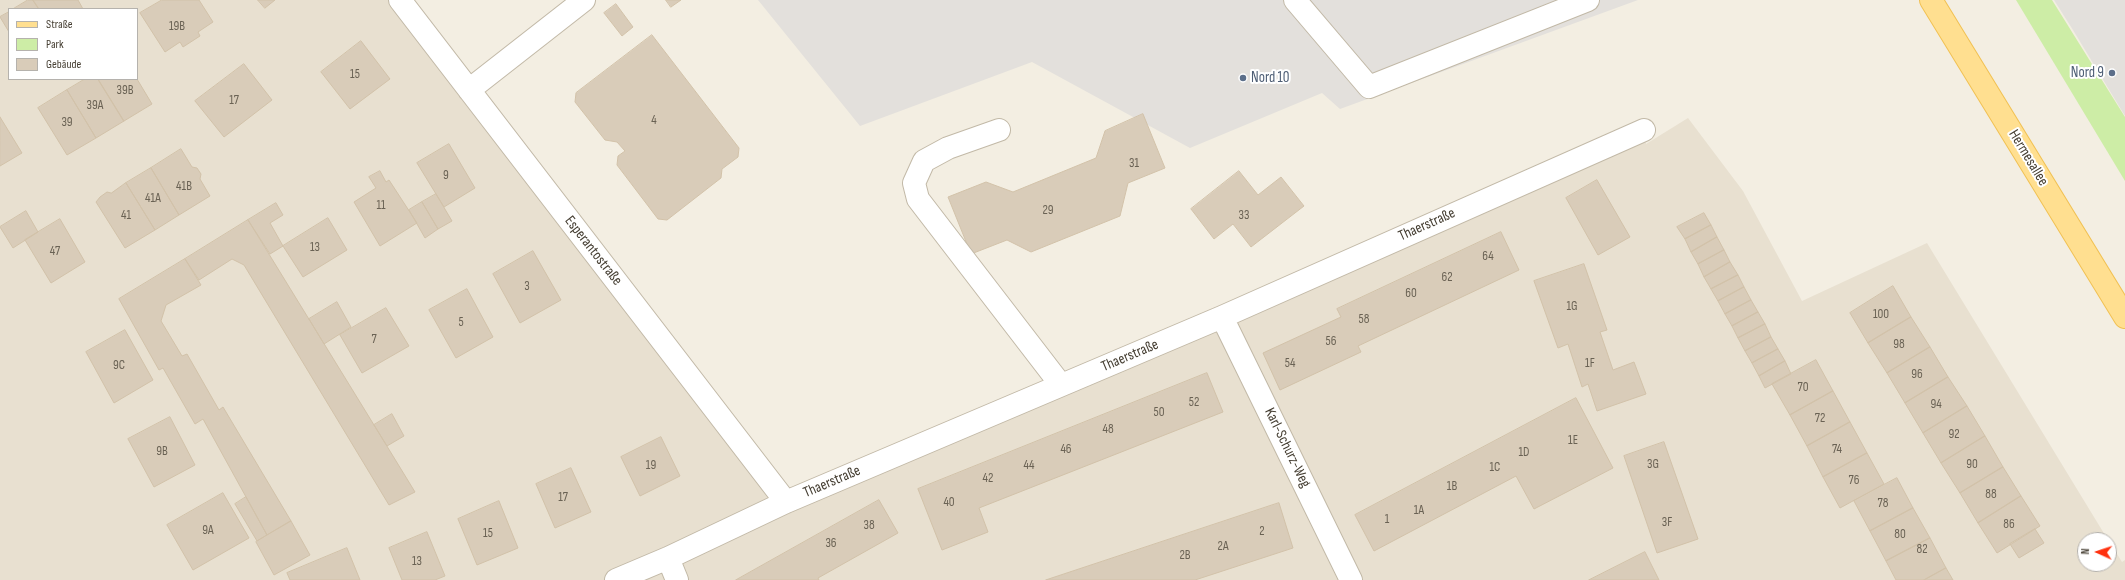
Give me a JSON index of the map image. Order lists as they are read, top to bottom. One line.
{"streets":{"main road":["Hermesallee"],"street":["Thaerstraße","Esperantostraße","Karl-Schurz-Weg"]},"crossings":[["Thaerstraße","Esperantostraße"],["Thaerstraße","Karl-Schurz-Weg"]],"places":["Nord 9","Nord 10"],"house_numbers":["19B","15","39B","17","39A","4","39","31","9","41B","41A","11","29","41","33","13","47","64","62","3","60","1G","100","58","5","7","56","98","54","1F","9C","96","70","52","94","50","72","48","92","1E","46","74","9B","1D","3G","90","19","44","1C","42","76","1B","88","17","40","78","1A","1","3F","86","38","9A","2","15","80","36","2A","82","2B","13"],"legend":["Straße","Park","Gebäude"],"north":"left"}
